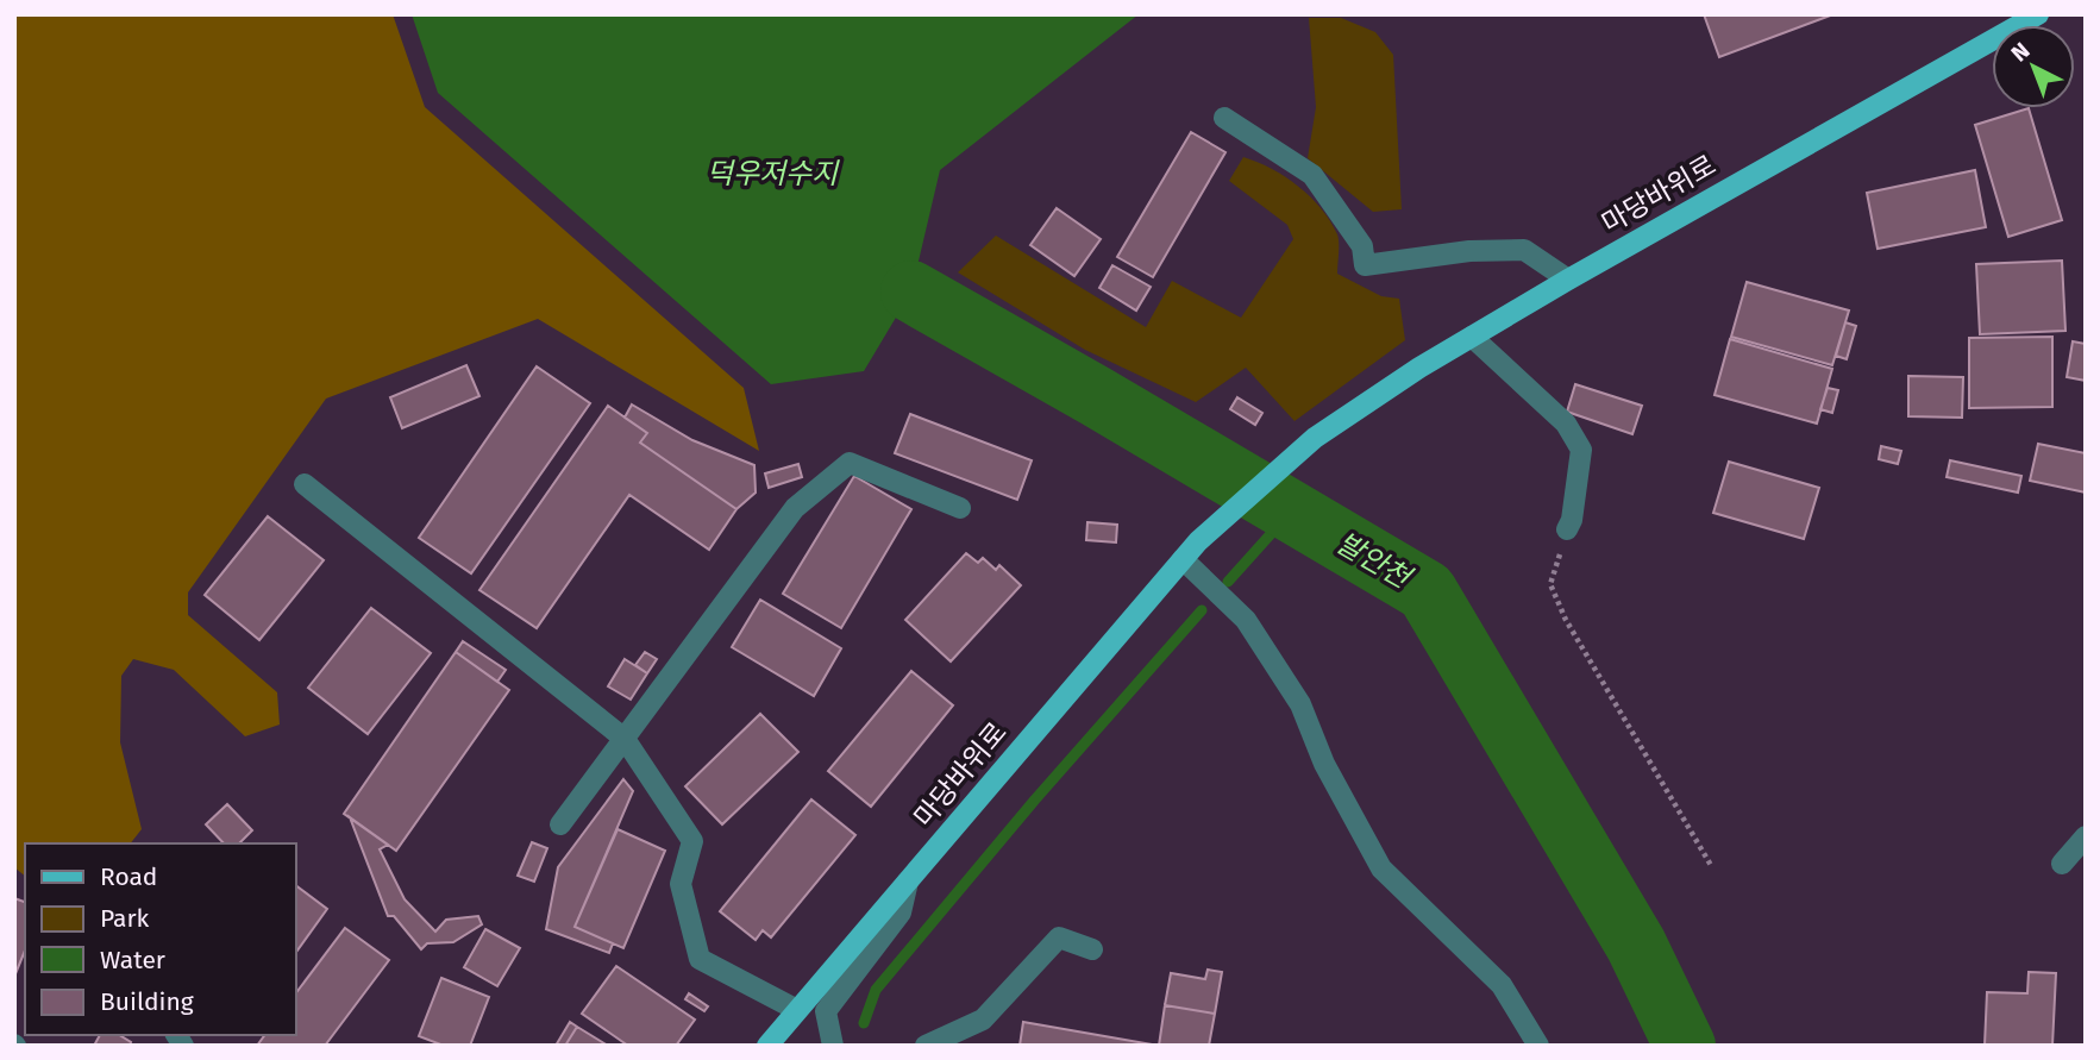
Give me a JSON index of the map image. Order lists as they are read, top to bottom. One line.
{"streets":{"main road":["마당바위로"]},"water":["덕우저수지","발안천"],"legend":["Road","Park","Water","Building"],"north":"top left"}
